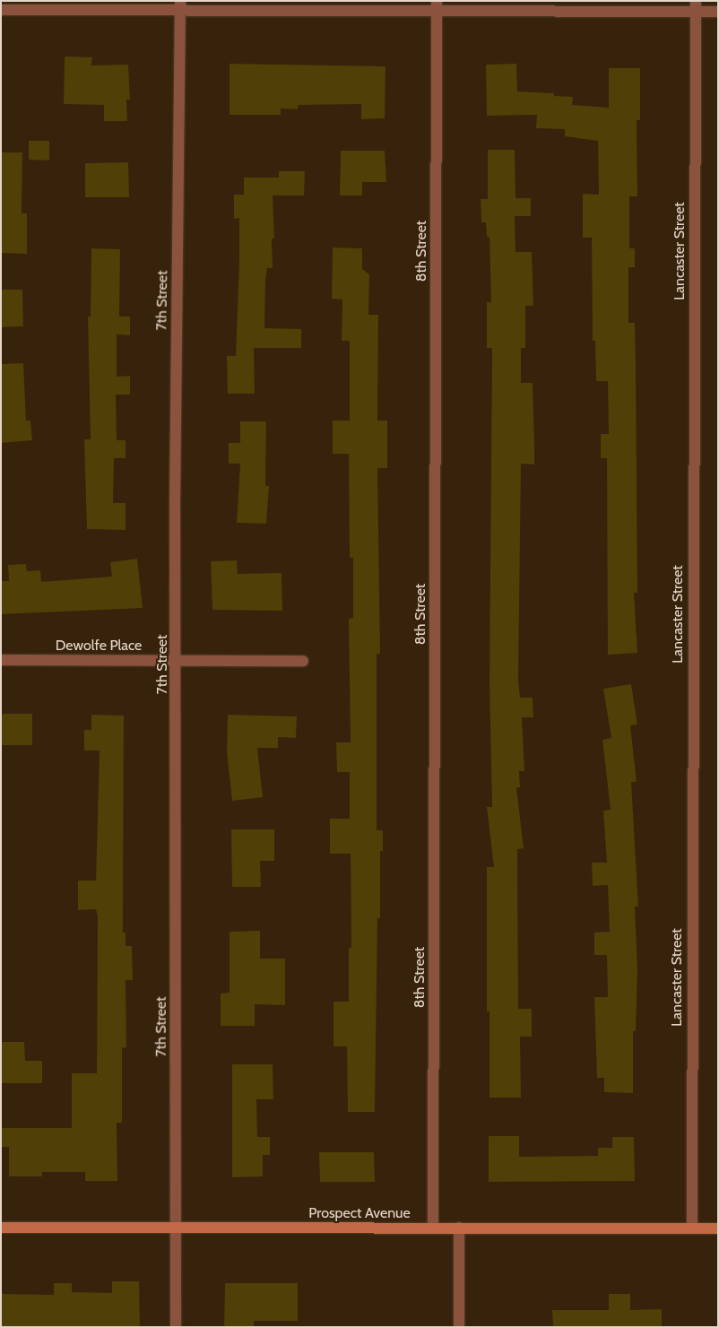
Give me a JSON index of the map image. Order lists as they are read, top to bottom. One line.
{"streets":{"street":["8th Street","Lancaster Street","7th Street","Dewolfe Place","Prospect Avenue"]},"crossings":[["8th Street","Prospect Avenue"],["Lancaster Street","Prospect Avenue"],["7th Street","Dewolfe Place"],["7th Street","Prospect Avenue"]]}
